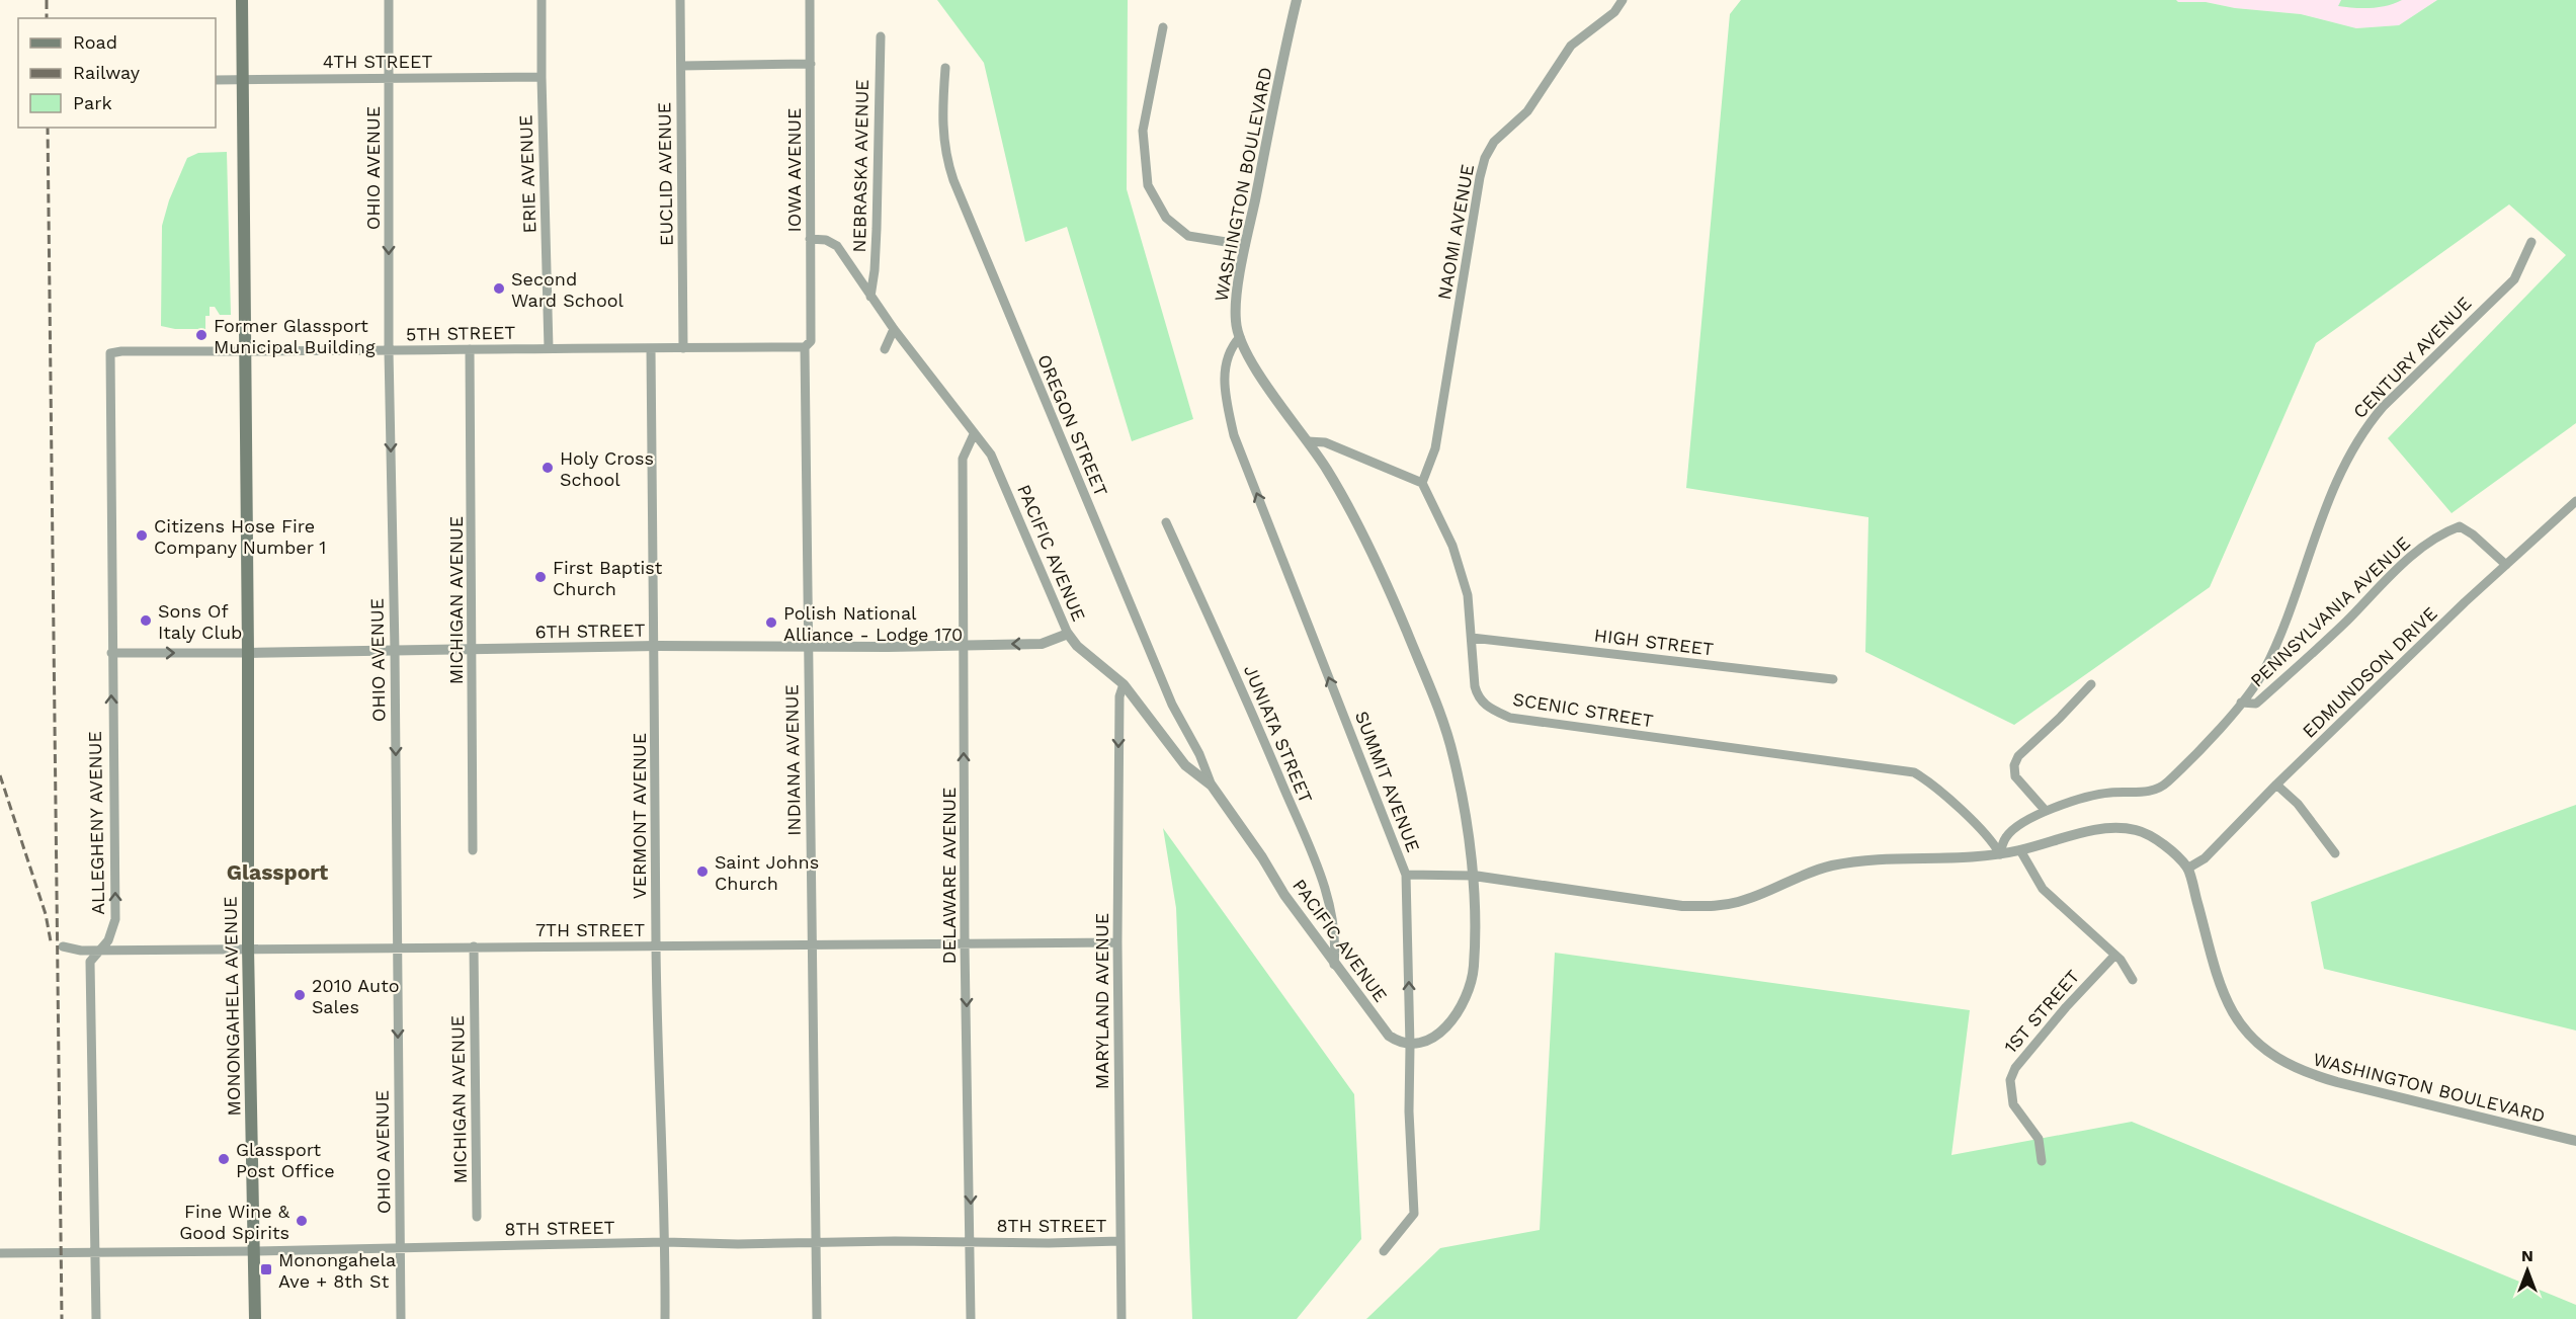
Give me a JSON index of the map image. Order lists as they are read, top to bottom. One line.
{"streets":{"main road":["MONONGAHELA AVENUE"],"street":["4TH STREET","NEBRASKA AVENUE","OHIO AVENUE","IOWA AVENUE","ERIE AVENUE","EUCLID AVENUE","WASHINGTON BOULEVARD","NAOMI AVENUE","5TH STREET","CENTURY AVENUE","OREGON STREET","PACIFIC AVENUE","MICHIGAN AVENUE","PENNSYLVANIA AVENUE","6TH STREET","HIGH STREET","EDMUNDSON DRIVE","SCENIC STREET","JUNIATA STREET","INDIANA AVENUE","SUMMIT AVENUE","VERMONT AVENUE","ALLEGHENY AVENUE","DELAWARE AVENUE","7TH STREET","MARYLAND AVENUE","1ST STREET","8TH STREET"]},"crossings":[["4TH STREET","OHIO AVENUE"],["4TH STREET","ERIE AVENUE"],["4TH STREET","MONONGAHELA AVENUE"],["NEBRASKA AVENUE","PACIFIC AVENUE"],["OHIO AVENUE","5TH STREET"],["OHIO AVENUE","6TH STREET"],["OHIO AVENUE","7TH STREET"],["OHIO AVENUE","8TH STREET"],["IOWA AVENUE","5TH STREET"],["IOWA AVENUE","PACIFIC AVENUE"],["IOWA AVENUE","INDIANA AVENUE"],["ERIE AVENUE","5TH STREET"],["EUCLID AVENUE","5TH STREET"],["WASHINGTON BOULEVARD","PENNSYLVANIA AVENUE"],["WASHINGTON BOULEVARD","EDMUNDSON DRIVE"],["WASHINGTON BOULEVARD","SCENIC STREET"],["WASHINGTON BOULEVARD","SUMMIT AVENUE"],["NAOMI AVENUE","SCENIC STREET"],["5TH STREET","MICHIGAN AVENUE"],["5TH STREET","INDIANA AVENUE"],["5TH STREET","VERMONT AVENUE"],["5TH STREET","ALLEGHENY AVENUE"],["5TH STREET","MONONGAHELA AVENUE"],["CENTURY AVENUE","PENNSYLVANIA AVENUE"],["OREGON STREET","PACIFIC AVENUE"],["PACIFIC AVENUE","6TH STREET"],["PACIFIC AVENUE","JUNIATA STREET"],["PACIFIC AVENUE","SUMMIT AVENUE"],["PACIFIC AVENUE","DELAWARE AVENUE"],["PACIFIC AVENUE","MARYLAND AVENUE"],["MICHIGAN AVENUE","6TH STREET"],["MICHIGAN AVENUE","7TH STREET"],["PENNSYLVANIA AVENUE","EDMUNDSON DRIVE"],["PENNSYLVANIA AVENUE","SCENIC STREET"],["6TH STREET","INDIANA AVENUE"],["6TH STREET","VERMONT AVENUE"],["6TH STREET","ALLEGHENY AVENUE"],["6TH STREET","DELAWARE AVENUE"],["6TH STREET","MONONGAHELA AVENUE"],["HIGH STREET","SCENIC STREET"],["INDIANA AVENUE","7TH STREET"],["INDIANA AVENUE","8TH STREET"],["VERMONT AVENUE","7TH STREET"],["VERMONT AVENUE","8TH STREET"],["ALLEGHENY AVENUE","7TH STREET"],["ALLEGHENY AVENUE","8TH STREET"],["DELAWARE AVENUE","7TH STREET"],["DELAWARE AVENUE","8TH STREET"],["7TH STREET","MARYLAND AVENUE"],["7TH STREET","MONONGAHELA AVENUE"],["MARYLAND AVENUE","8TH STREET"],["MONONGAHELA AVENUE","8TH STREET"]],"one_way":["OHIO AVENUE","SUMMIT AVENUE","MARYLAND AVENUE"],"districts":["Glassport"],"places":{"other":["Second Ward School","Former Glassport Municipal Building","Holy Cross School","Citizens Hose Fire Company Number 1","First Baptist Church","Sons Of Italy Club","Polish National Alliance - Lodge 170","Saint Johns Church","2010 Auto Sales","Glassport Post Office","Fine Wine & Good Spirits"],"transit":["Monongahela Ave + 8th St"]},"legend":["Road","Railway","Park"],"north":"top"}
